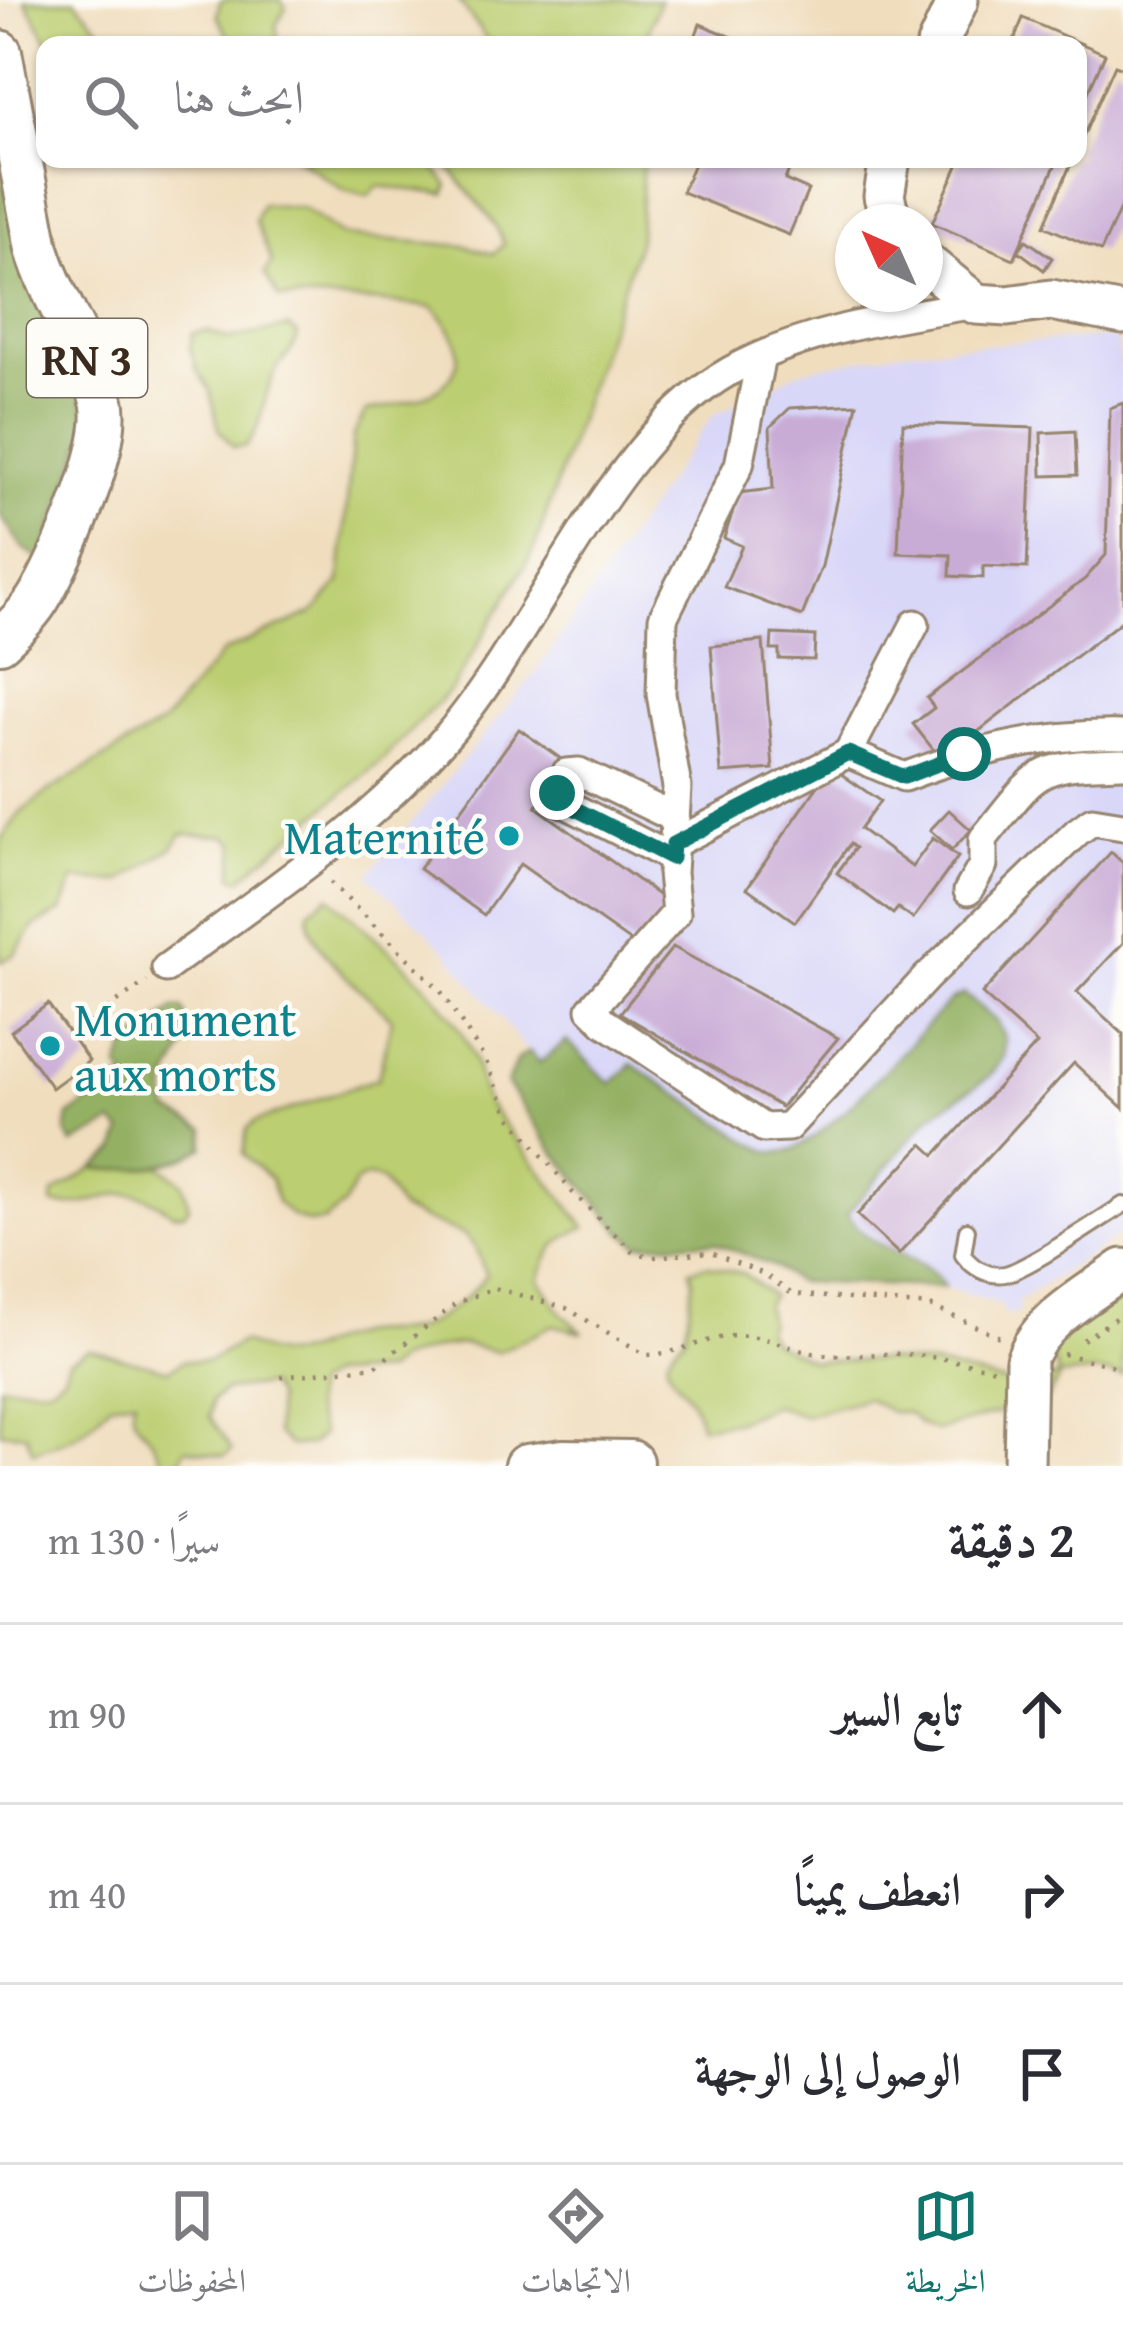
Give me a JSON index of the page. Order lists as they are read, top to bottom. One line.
{"streets":{"main road":["RN 3"]},"places":["Maternité","Monument aux morts"],"north":"top left","page":{"search":"ابحث هنا","heading":["2 دقيقة","سيرًا · 130 m"],"list":[["تابع السير","90 m"],["انعطف يمينًا","40 m"],"الوصول إلى الوجهة"],"nav":["الخريطة","الاتجاهات","المحفوظات"]}}
